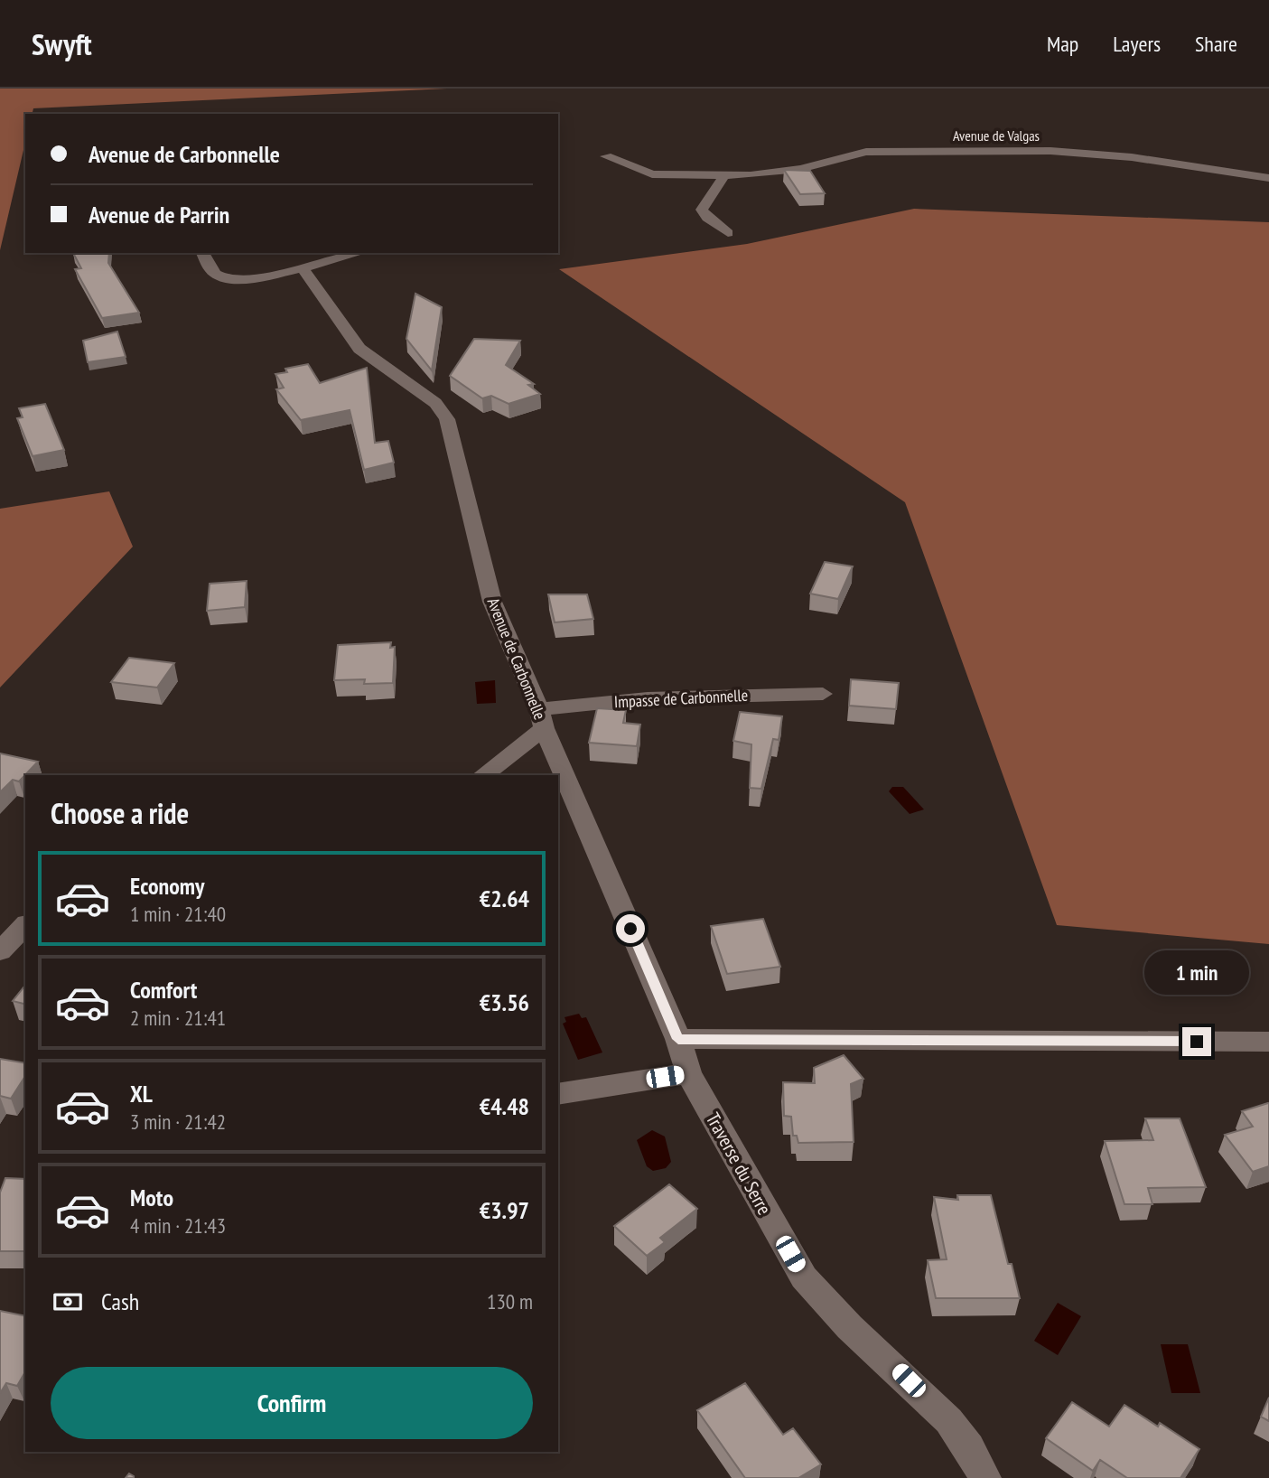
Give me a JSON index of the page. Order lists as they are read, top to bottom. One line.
{"streets":{"street":["Avenue de Valgas","Avenue de Carbonnelle","Impasse de Carbonnelle","Traverse du Serre"]},"crossings":[["Avenue de Carbonnelle","Impasse de Carbonnelle"],["Avenue de Carbonnelle","Traverse du Serre"]],"page":{"header":"Swyft","nav":["Map","Layers","Share"],"banner":["Avenue de Carbonnelle","Avenue de Parrin"],"heading":"Choose a ride","list":[{"name":"Economy","note":"1 min · 21:40","value":"€2.64"},{"name":"Comfort","note":"2 min · 21:41","value":"€3.56"},{"name":"XL","note":"3 min · 21:42","value":"€4.48"},{"name":"Moto","note":"4 min · 21:43","value":"€3.97"}],"bubble":"1 min","pay":["Cash","130 m"],"buttons":"Confirm"}}
